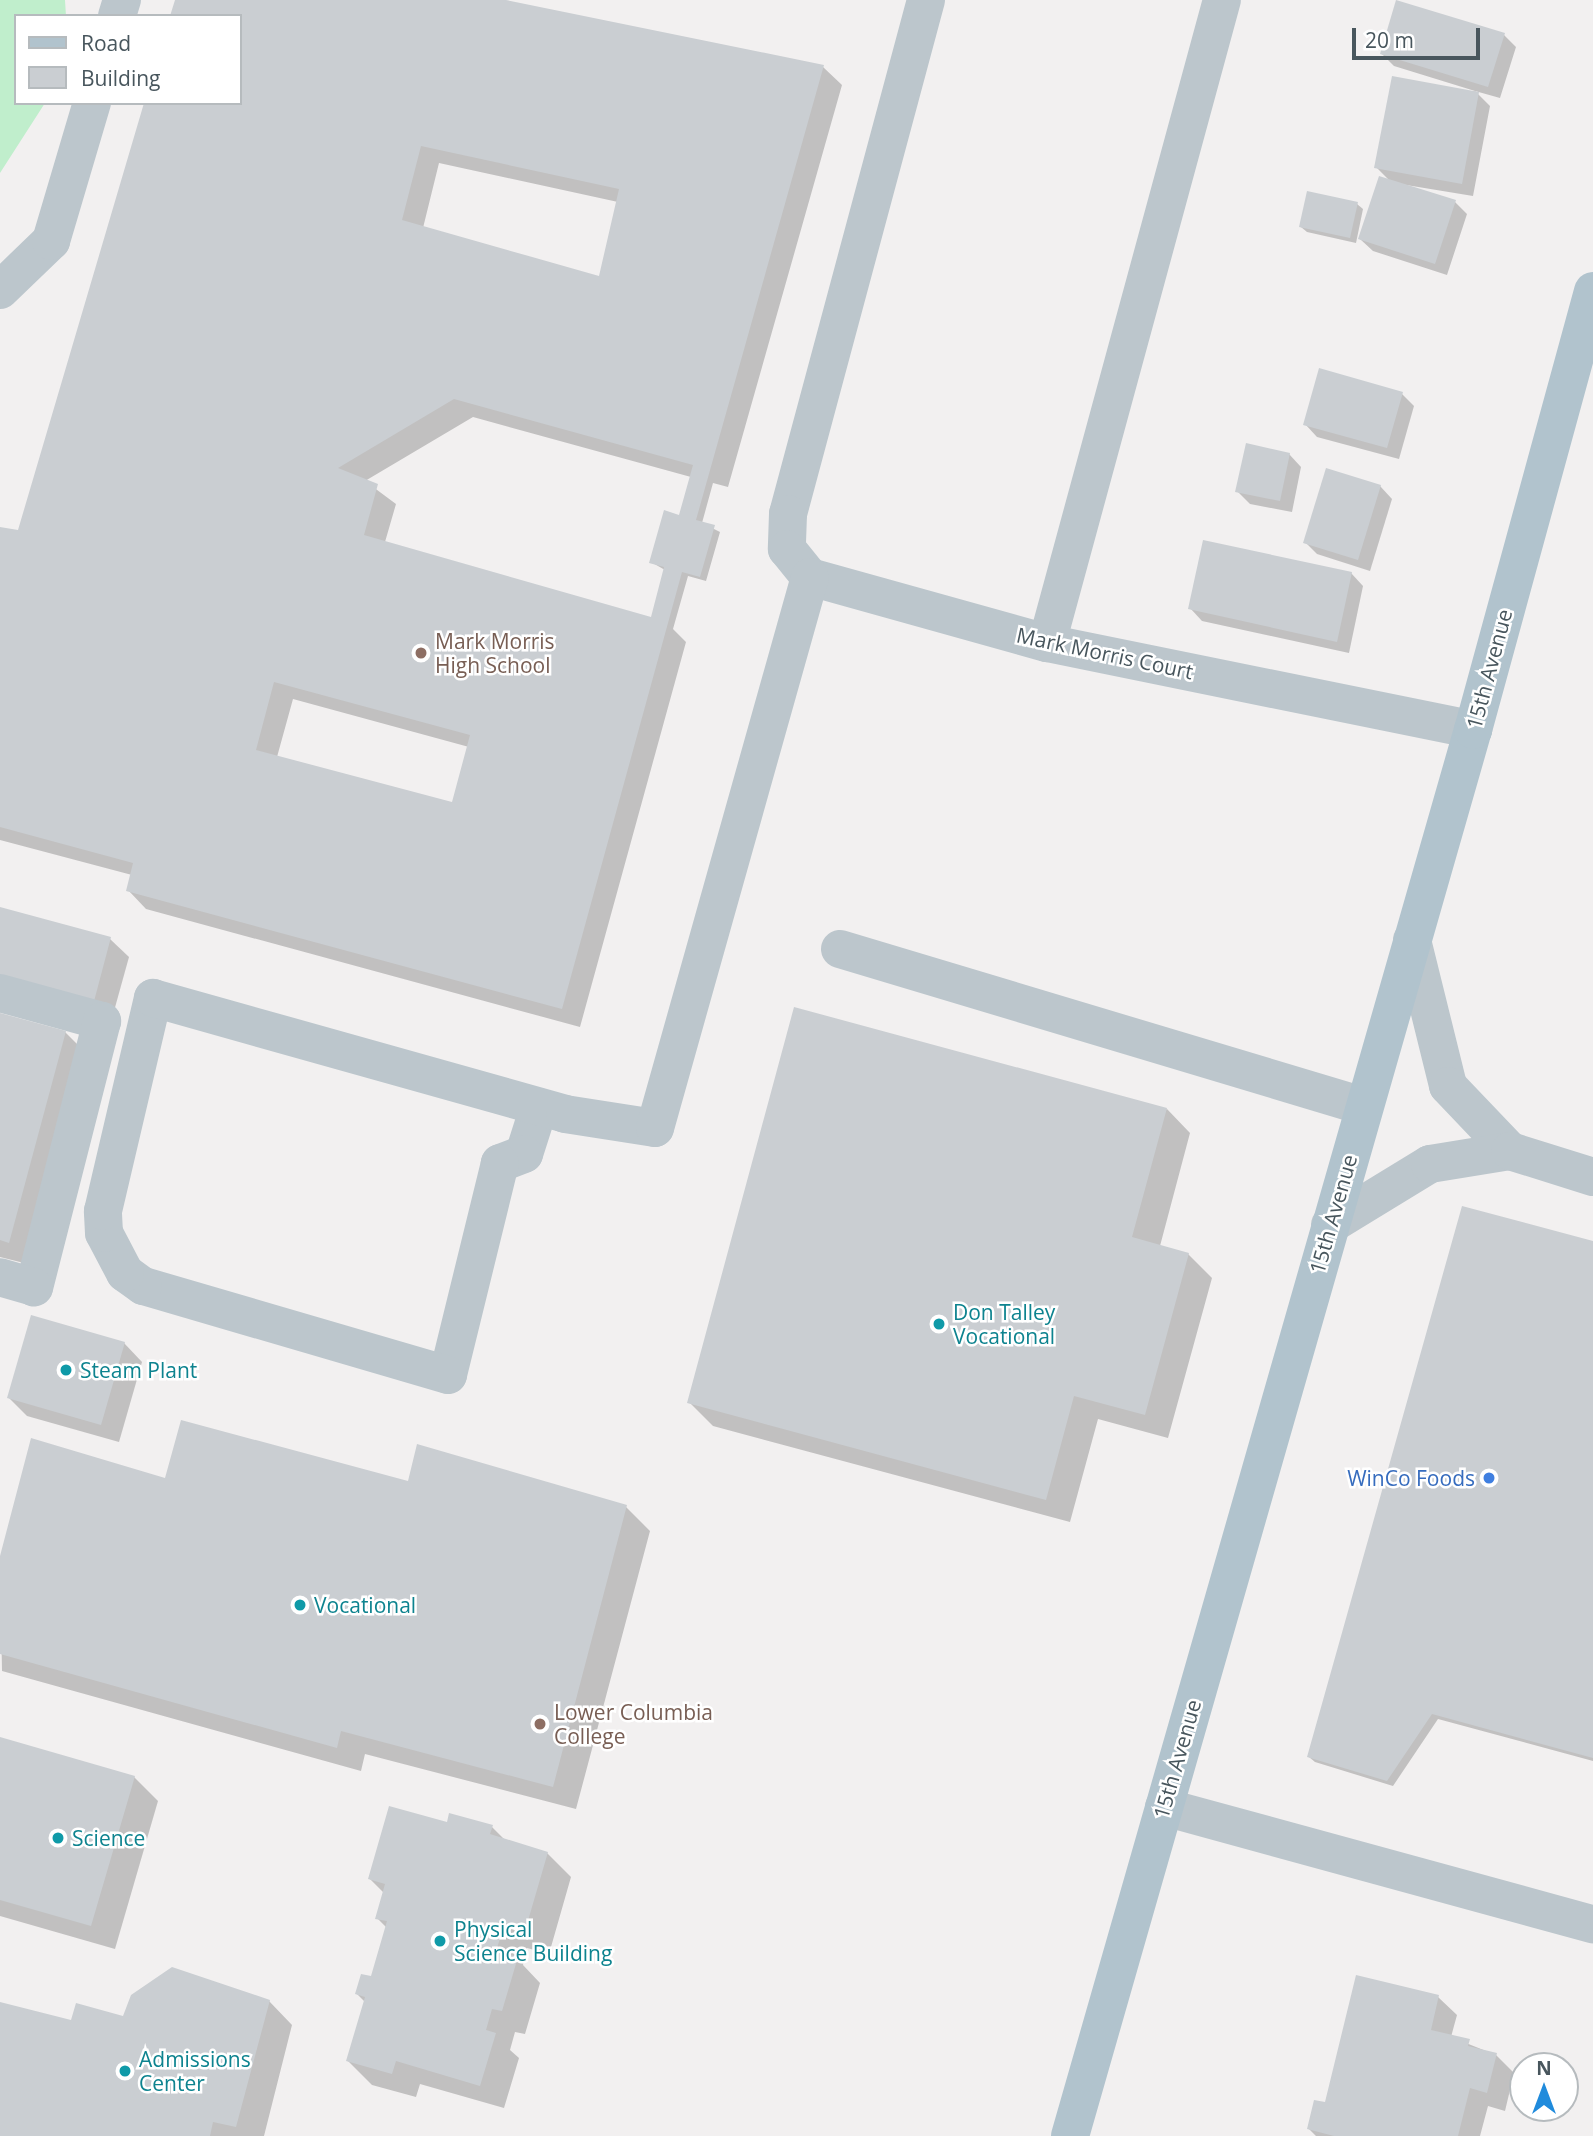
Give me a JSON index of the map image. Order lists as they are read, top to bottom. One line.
{"streets":{"main road":["15th Avenue"],"lane":["Mark Morris Court"]},"crossings":[["Mark Morris Court","15th Avenue"]],"places":["Mark Morris High School","Don Talley Vocational","Steam Plant","WinCo Foods","Vocational","Lower Columbia College","Science","Physical Science Building","Admissions Center"],"legend":["Road","Building"],"scale_bar":"20 m","north":"top"}
